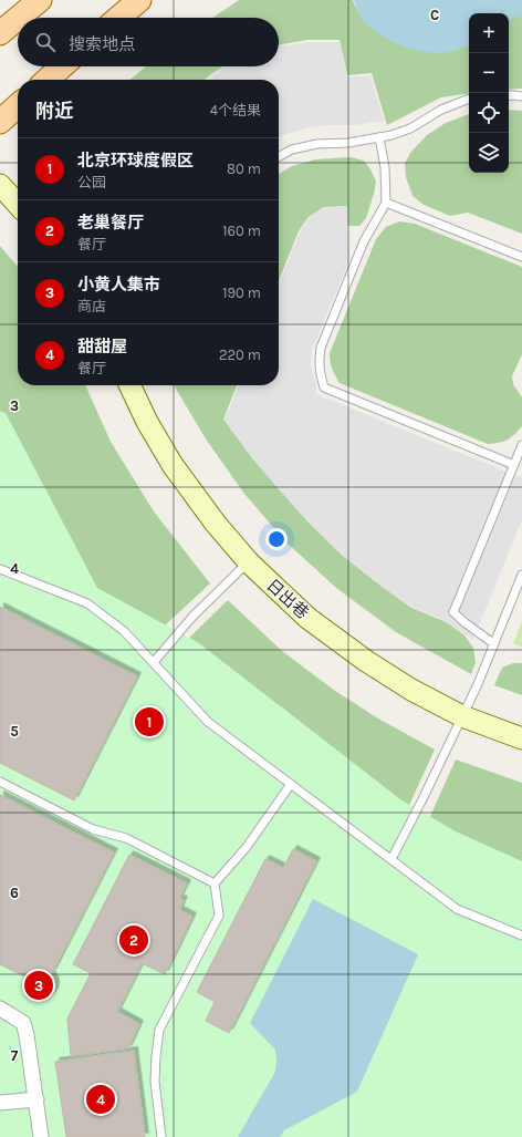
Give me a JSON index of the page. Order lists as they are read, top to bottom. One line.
{"streets":{"street":["日出巷"]},"page":{"map_buttons":["+","−"],"search":"搜索地点","heading":["附近","4个结果"],"list":[{"mark":"1","name":"北京环球度假区","note":"公园","value":"80 m"},{"mark":"2","name":"老巢餐厅","note":"餐厅","value":"160 m"},{"mark":"3","name":"小黄人集市","note":"商店","value":"190 m"},{"mark":"4","name":"甜甜屋","note":"餐厅","value":"220 m"}],"pins":["1","2","3","4"]},"grid":{"columns":["C"],"rows":["3","4","5","6","7"]}}
